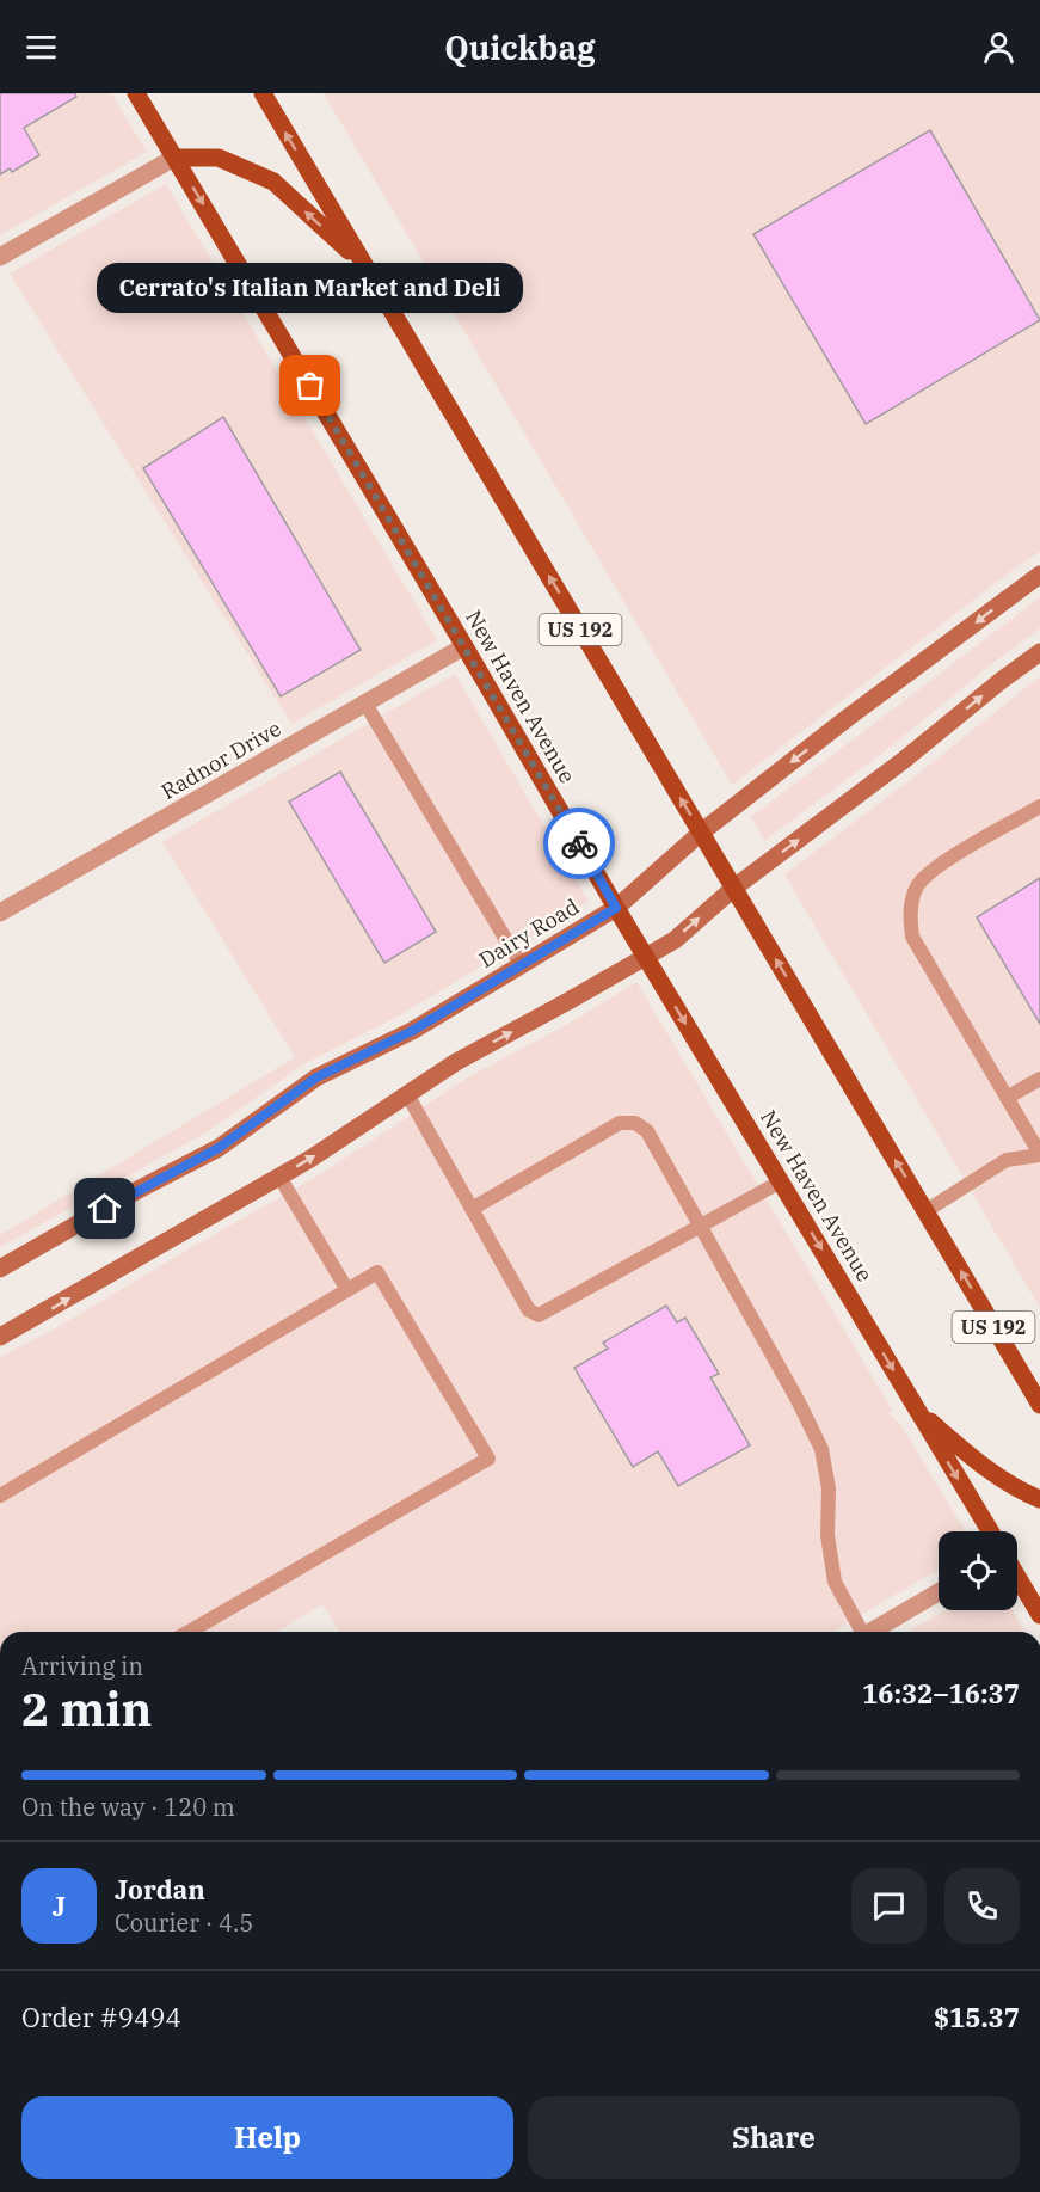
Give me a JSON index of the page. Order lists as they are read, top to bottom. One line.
{"streets":{"main road":["US 192","New Haven Avenue"],"street":["Radnor Drive","Dairy Road"]},"crossings":[["US 192","Dairy Road"],["New Haven Avenue","Radnor Drive"],["New Haven Avenue","Dairy Road"]],"places":["Cerrato's Italian Market and Deli"],"page":{"header":"Quickbag","bubble":"Cerrato's Italian Market and Deli","heading":["2 min","Arriving in","16:32–16:37"],"panel":["Jordan","Courier · 4.5","Order #9494","$15.37"],"bar":"On the way · 120 m","round":"J","buttons":["Help","Share"]}}
